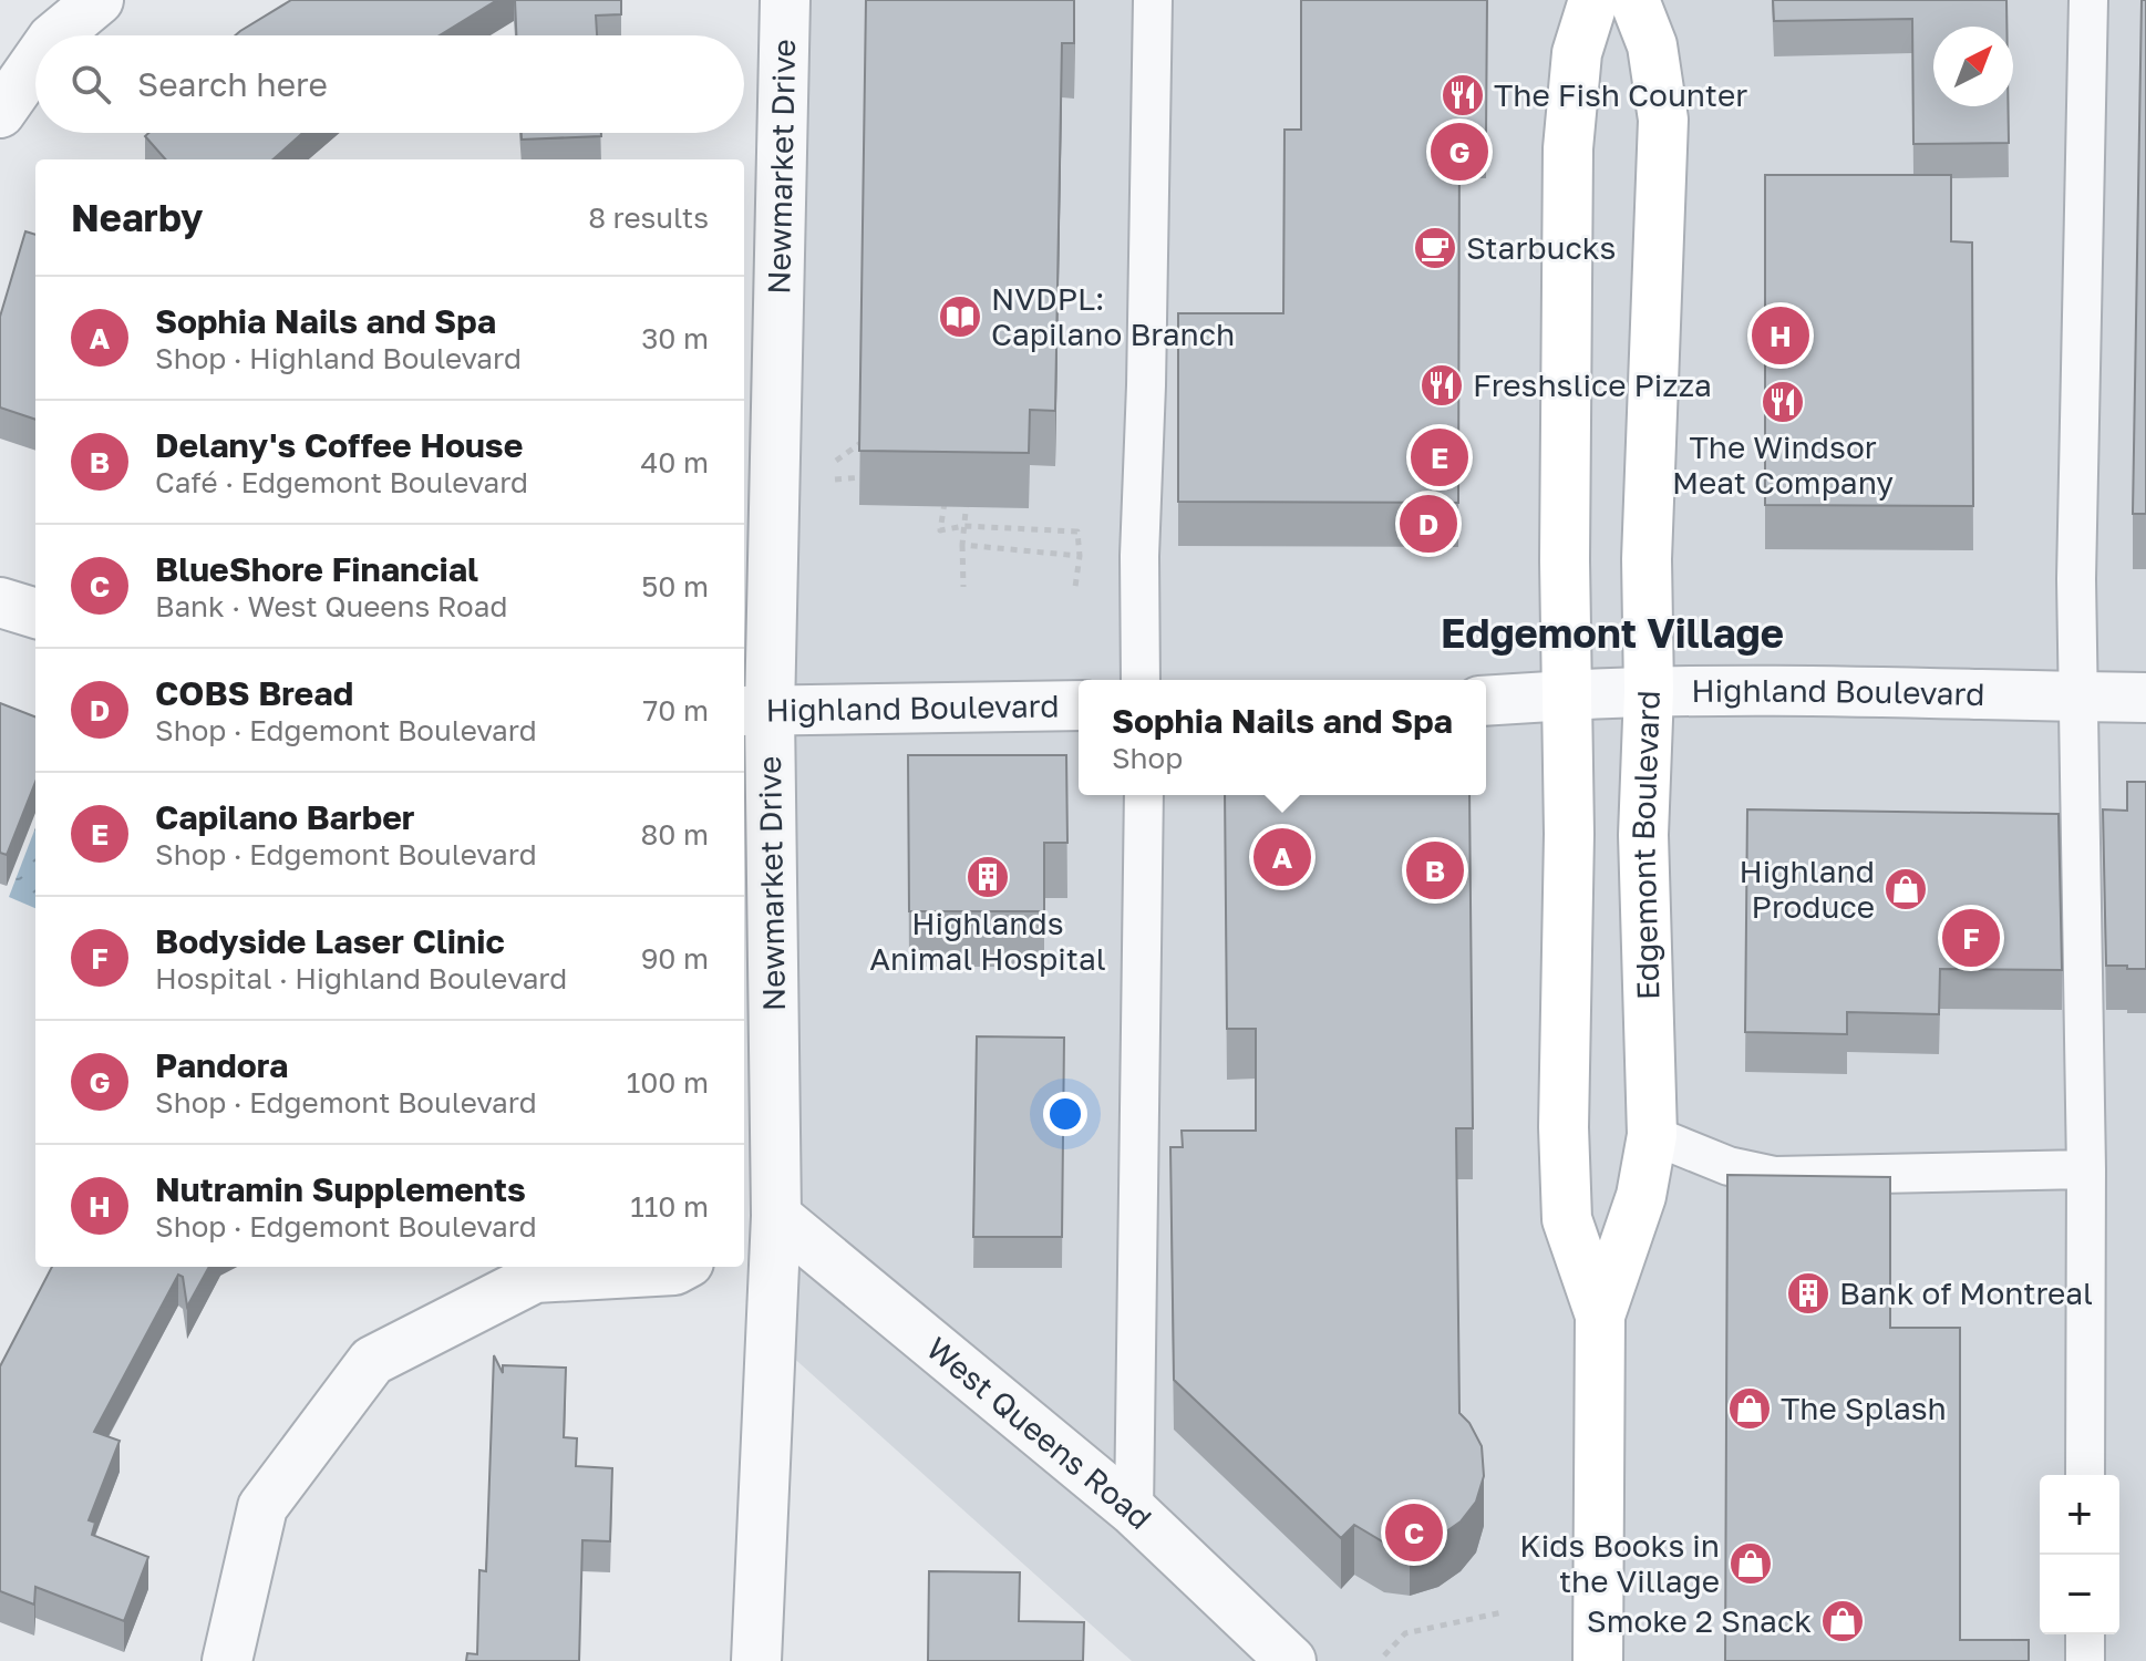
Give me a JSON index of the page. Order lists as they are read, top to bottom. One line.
{"streets":{"main road":["Edgemont Boulevard"],"street":["Newmarket Drive","Highland Boulevard","West Queens Road"]},"crossings":[["Newmarket Drive","Highland Boulevard"],["Newmarket Drive","West Queens Road"],["Highland Boulevard","Edgemont Boulevard"]],"districts":["Edgemont Village"],"places":{"restaurant":["The Fish Counter","Freshslice Pizza","The Windsor Meat Company"],"cafe":["Starbucks"],"library":["NVDPL: Capilano Branch"],"building":["Highlands Animal Hospital","Bank of Montreal"],"shop":["Highland Produce","The Splash","Kids Books in the Village","Smoke 2 Snack"]},"north":"top right","page":{"search":"Search here","pins":["G","H","E","D","A","B","F","C"],"heading":["Nearby","8 results"],"list":[{"mark":"A","name":"Sophia Nails and Spa","note":"Shop · Highland Boulevard","value":"30 m"},{"mark":"B","name":"Delany's Coffee House","note":"Café · Edgemont Boulevard","value":"40 m"},{"mark":"C","name":"BlueShore Financial","note":"Bank · West Queens Road","value":"50 m"},{"mark":"D","name":"COBS Bread","note":"Shop · Edgemont Boulevard","value":"70 m"},{"mark":"E","name":"Capilano Barber","note":"Shop · Edgemont Boulevard","value":"80 m"},{"mark":"F","name":"Bodyside Laser Clinic","note":"Hospital · Highland Boulevard","value":"90 m"},{"mark":"G","name":"Pandora","note":"Shop · Edgemont Boulevard","value":"100 m"},{"mark":"H","name":"Nutramin Supplements","note":"Shop · Edgemont Boulevard","value":"110 m"}],"popup":["Sophia Nails and Spa","Shop"],"map_buttons":["+","−"]}}
